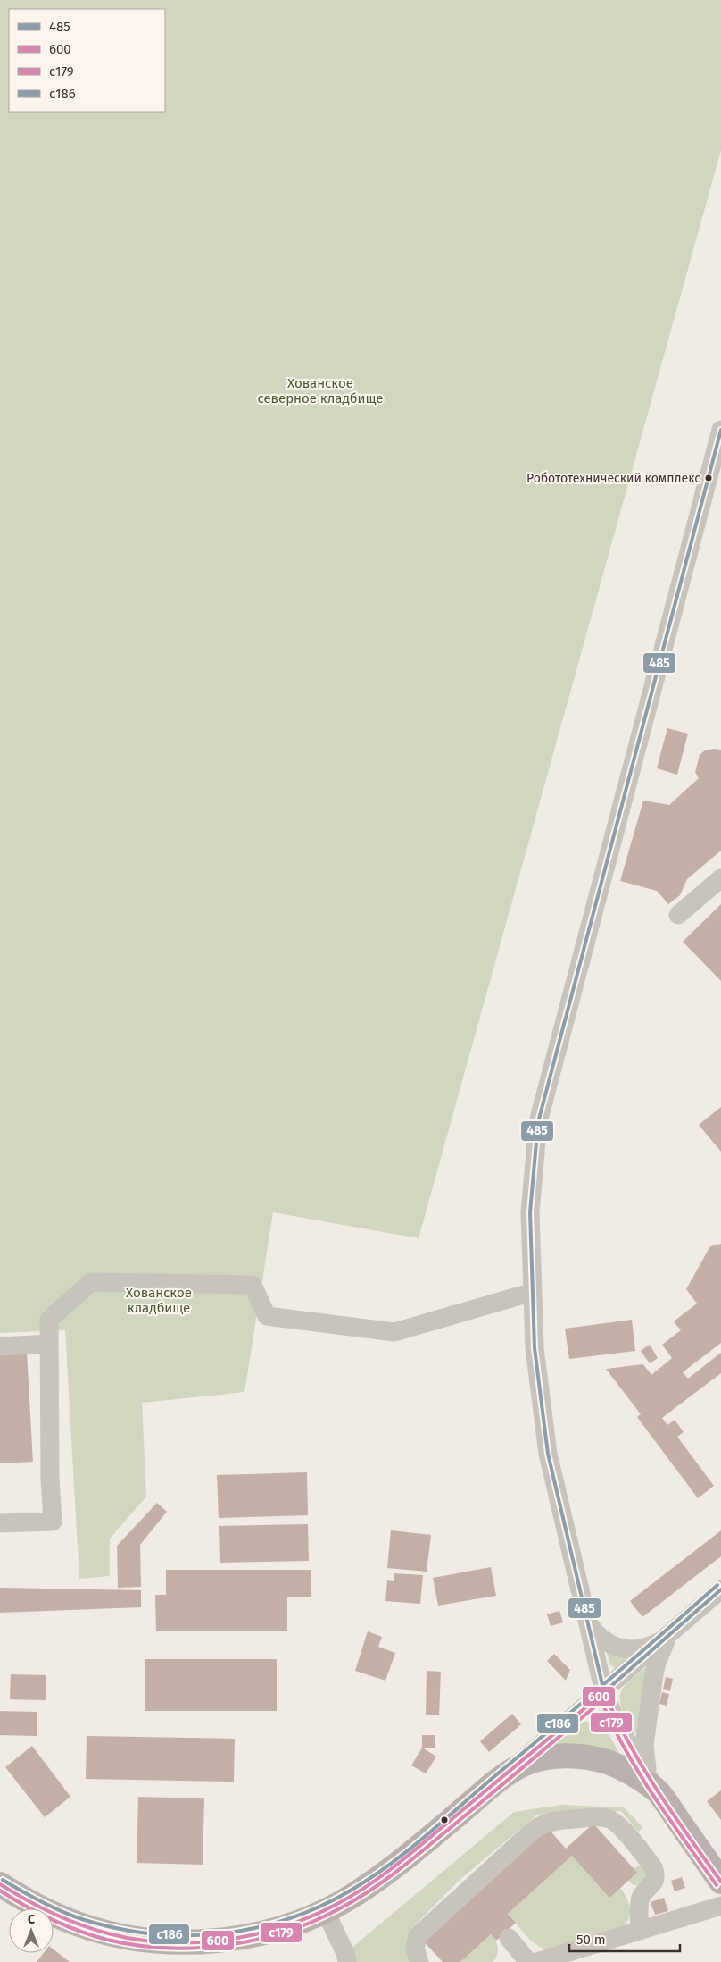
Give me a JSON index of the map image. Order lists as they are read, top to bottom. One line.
{"parks":["Хованское северное кладбище","Хованское кладбище"],"places":["Робототехнический комплекс"],"lines":["transit line 485","transit line с186","transit line 600","transit line с179"],"legend":["485","600","с179","с186"],"scale_bar":"50 m","north":"top"}
